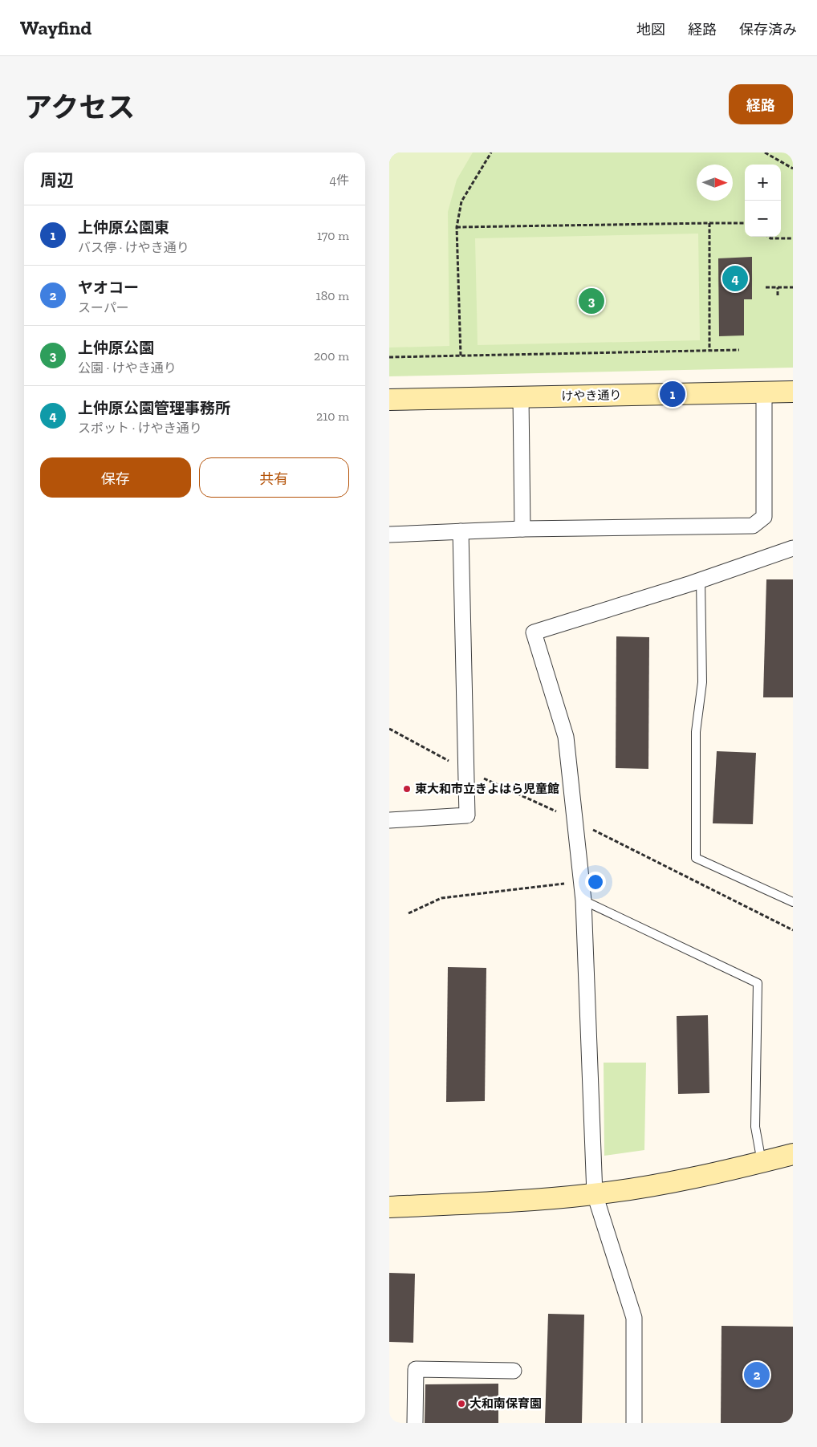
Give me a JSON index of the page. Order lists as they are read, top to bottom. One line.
{"streets":{"street":["けやき通り"]},"places":["東大和市立きよはら児童館","大和南保育園"],"north":"right","page":{"header":"Wayfind","nav":["地図","経路","保存済み"],"title":"アクセス","buttons":["経路",["保存","共有"]],"heading":["周辺","4件"],"map_buttons":["+","−"],"list":[{"mark":"1","name":"上仲原公園東","note":"バス停 · けやき通り","value":"170 m"},{"mark":"2","name":"ヤオコー","note":"スーパー","value":"180 m"},{"mark":"3","name":"上仲原公園","note":"公園 · けやき通り","value":"200 m"},{"mark":"4","name":"上仲原公園管理事務所","note":"スポット · けやき通り","value":"210 m"}],"pins":["4","3","1","2"]}}
